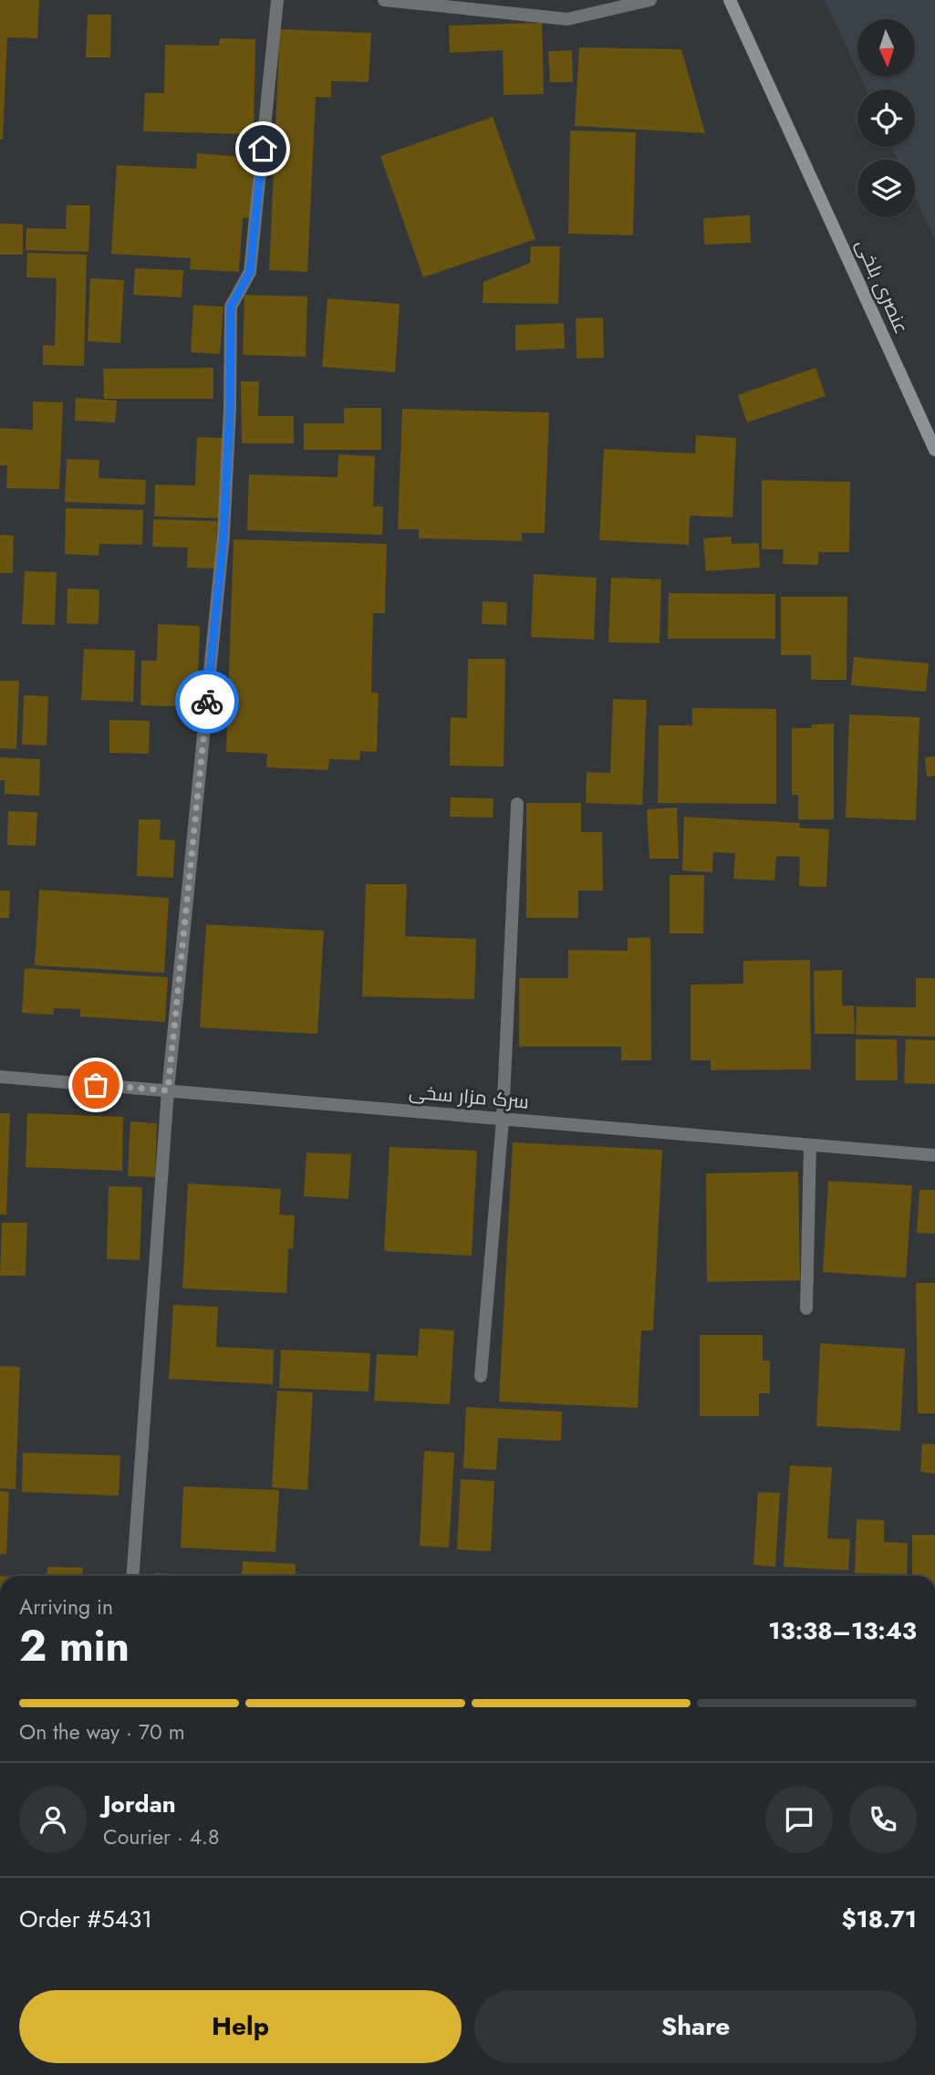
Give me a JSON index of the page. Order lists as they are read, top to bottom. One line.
{"streets":{"street":["عنصری بلخی","سرک مزار سخی"]},"north":"bottom","page":{"heading":["2 min","Arriving in","13:38–13:43"],"panel":["Jordan","Courier · 4.8","Order #5431","$18.71"],"bar":"On the way · 70 m","buttons":["Help","Share"]}}
